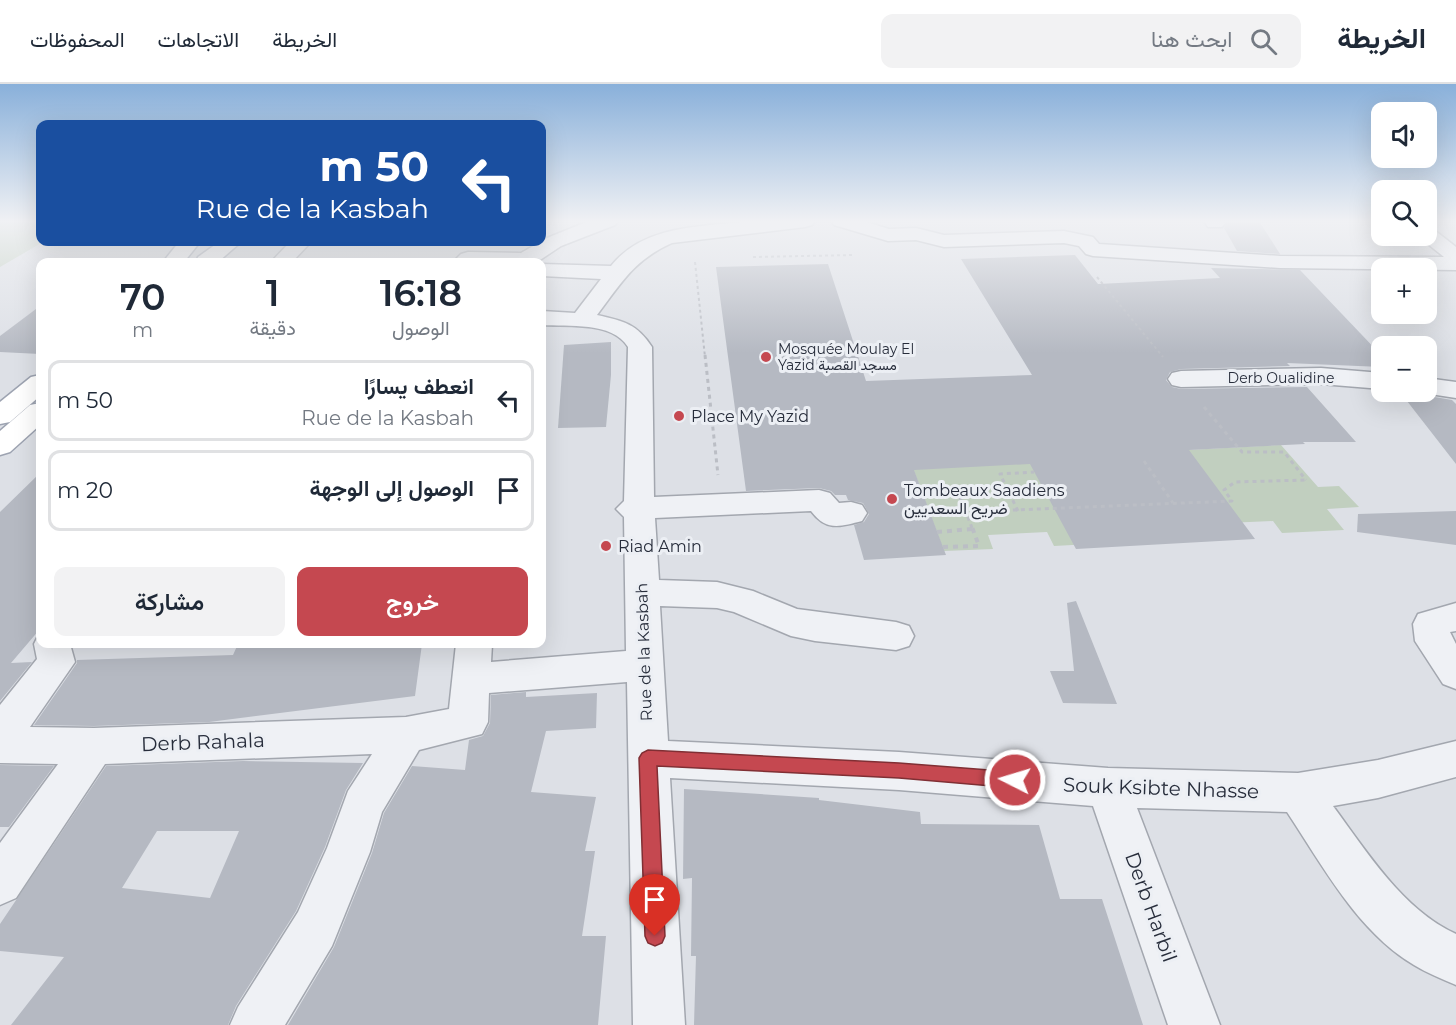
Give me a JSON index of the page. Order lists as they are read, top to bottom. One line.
{"streets":{"street":["Derb Oualidine","Rue de la Kasbah","Derb Rahala","Souk Ksibte Nhasse","Derb Harbil"]},"crossings":[["Rue de la Kasbah","Derb Rahala"],["Rue de la Kasbah","Souk Ksibte Nhasse"],["Souk Ksibte Nhasse","Derb Harbil"]],"places":["Mosquée Moulay El Yazid مسجد القصبة","Place My Yazid","Tombeaux Saadiens ضريح السعديين","Riad Amin"],"page":{"header":"الخريطة","search":"ابحث هنا","nav":["الخريطة","الاتجاهات","المحفوظات"],"map_buttons":["+","−"],"turn":["50 m","Rue de la Kasbah"],"eta":["16:18","الوصول","1","دقيقة","70","m"],"list":[{"name":"انعطف يسارًا","note":"Rue de la Kasbah","value":"50 m"},{"name":"الوصول إلى الوجهة","value":"20 m"}],"buttons":["خروج","مشاركة"]}}
